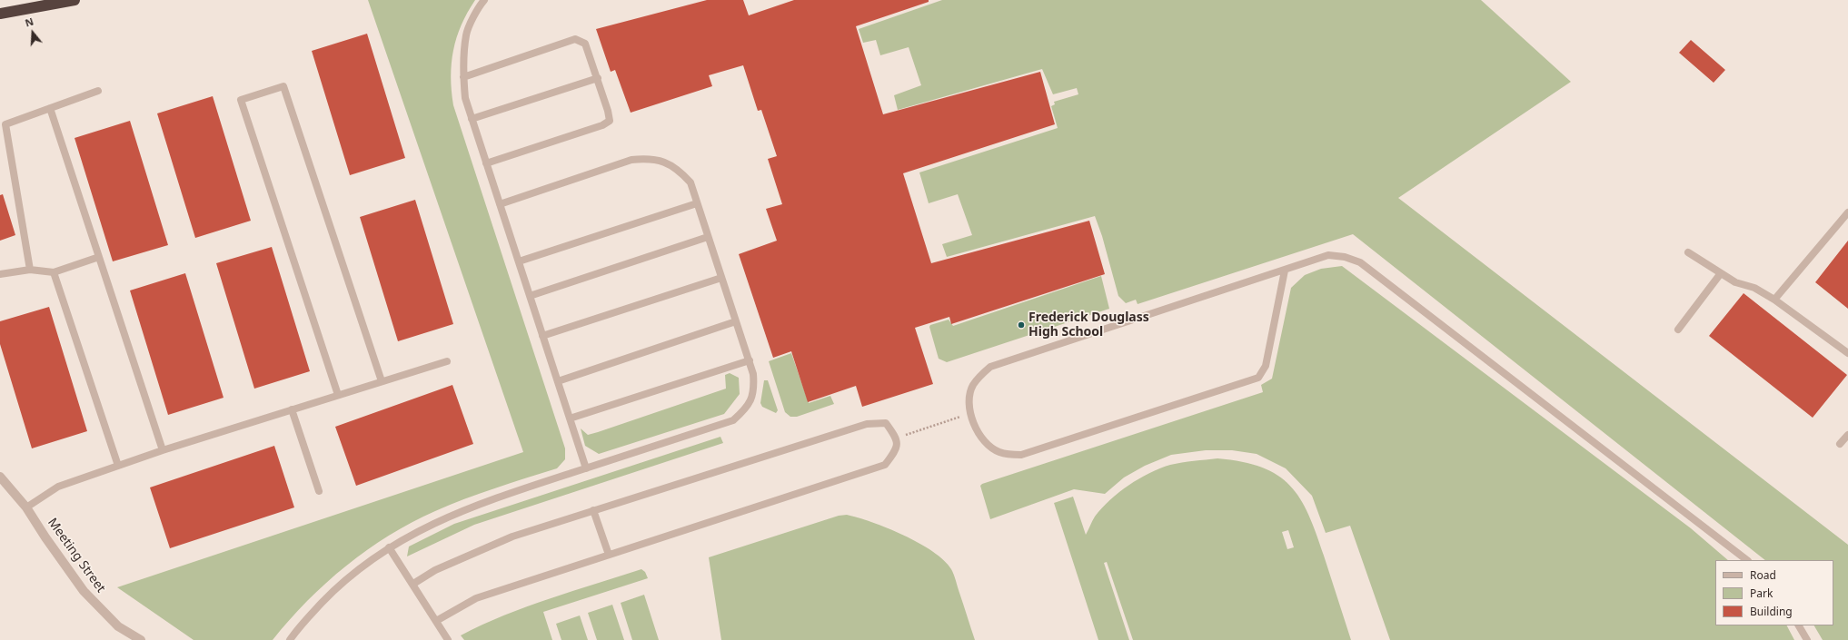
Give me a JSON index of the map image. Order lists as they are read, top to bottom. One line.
{"streets":{"street":["Meeting Street"]},"places":["Frederick Douglass High School"],"legend":["Road","Park","Building"],"north":"top"}
